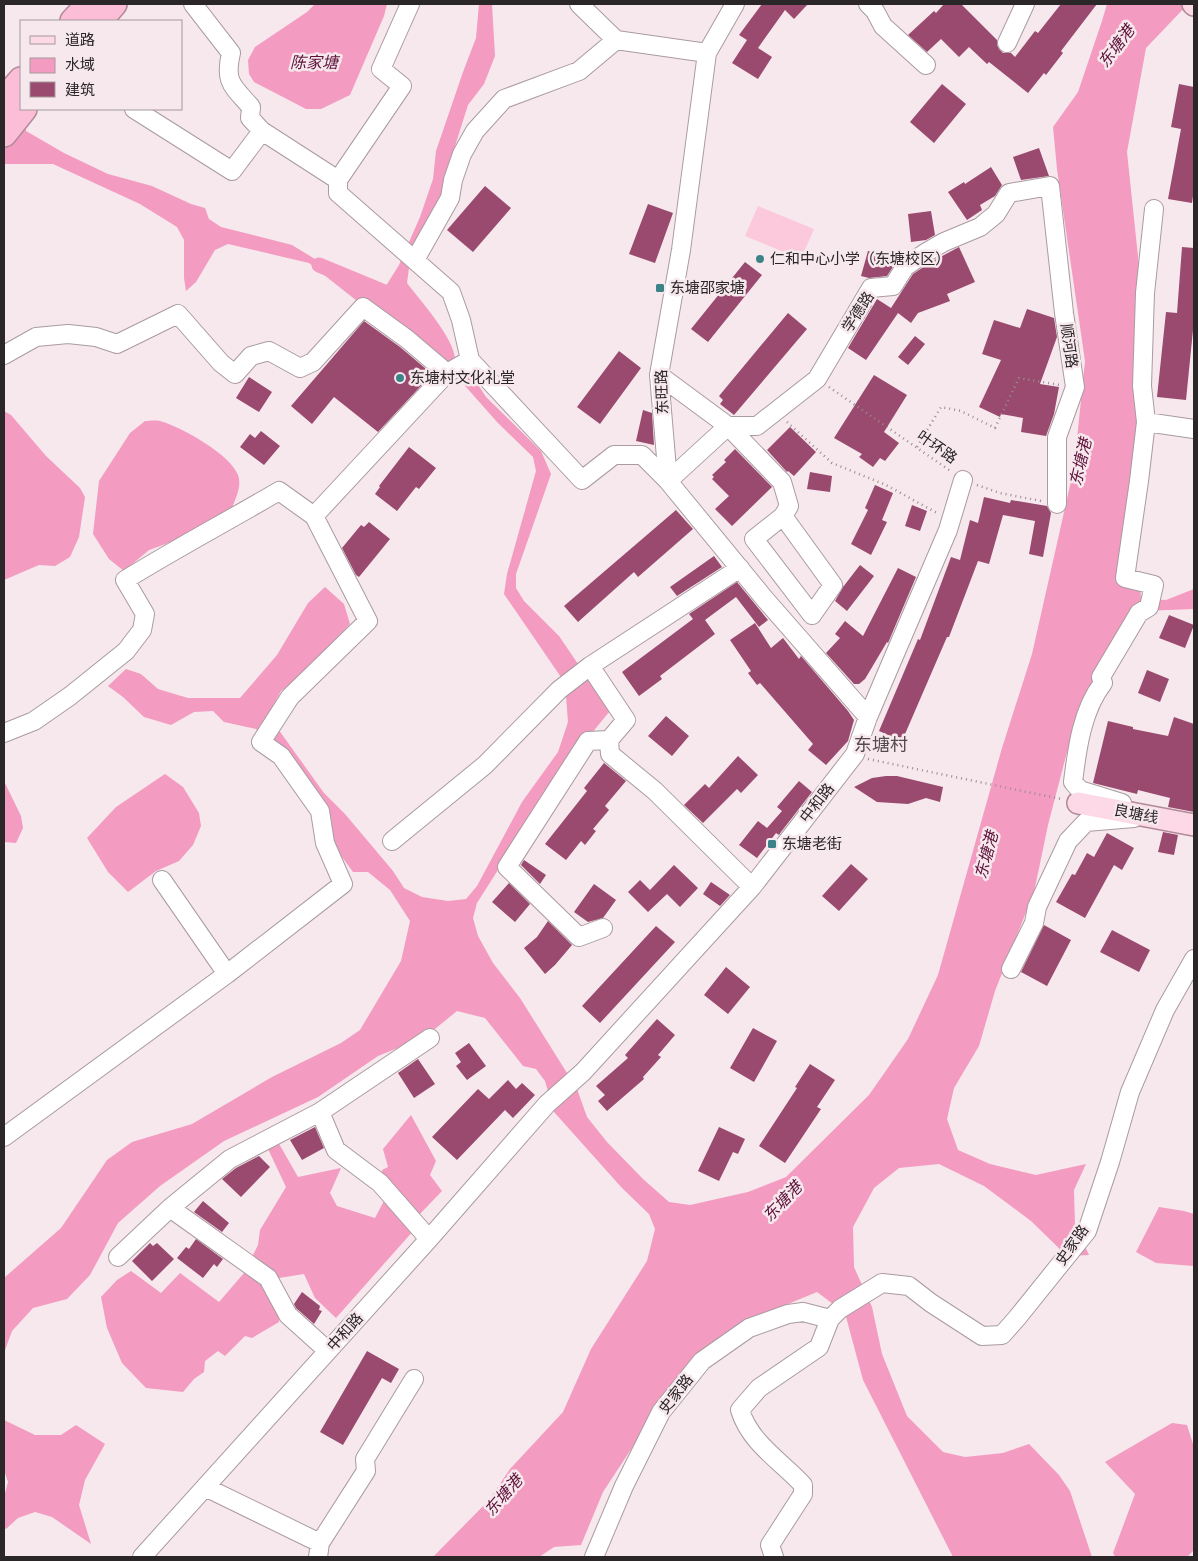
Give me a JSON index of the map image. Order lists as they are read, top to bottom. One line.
{"streets":{"main road":["良塘线"],"street":["学德路","顺河路","东旺路","中和路","史家路"],"path":["叶环路"]},"crossings":[["学德路","顺河路"],["学德路","叶环路"],["顺河路","叶环路"],["叶环路","中和路"]],"districts":["东塘村"],"water":["东塘港","陈家塘"],"places":{"other":["仁和中心小学（东塘校区）","东塘村文化礼堂"],"transit":["东塘邵家塘","东塘老街"]},"legend":["道路","水域","建筑"]}
